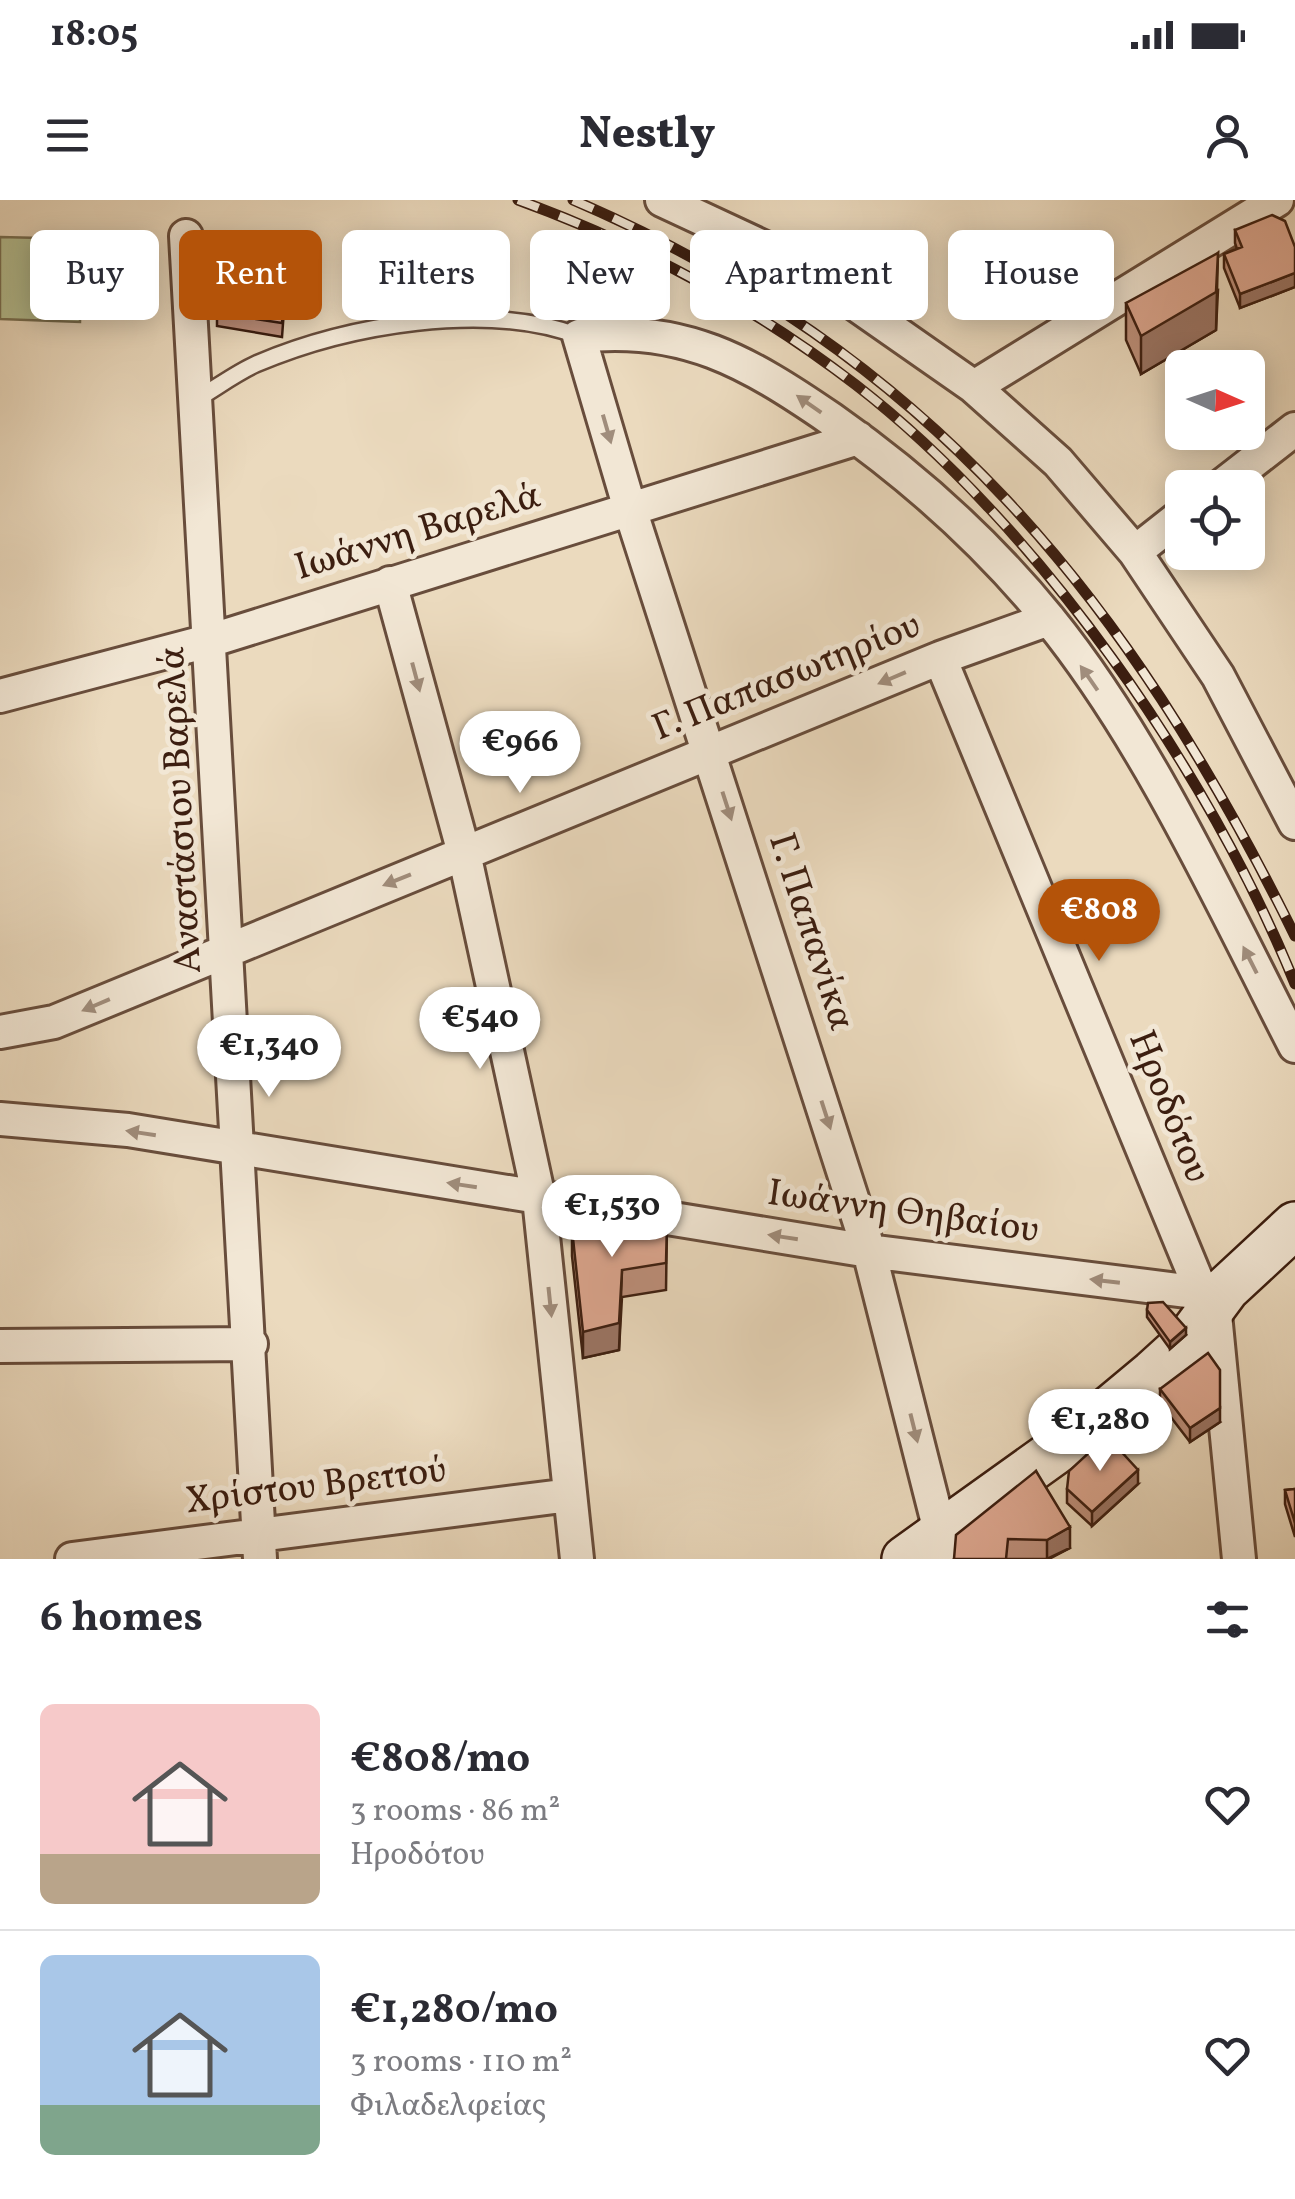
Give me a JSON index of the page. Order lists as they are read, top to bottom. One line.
{"streets":{"street":["Ιωάννη Βαρελά","Γ. Παπασωτηρίου","Αναστάσιου Βαρελά","Γ. Παπανίκα","Ηροδότου","Ιωάννη Θηβαίου","Χρίστου Βρεττού"]},"crossings":[["Ιωάννη Βαρελά","Αναστάσιου Βαρελά"],["Ιωάννη Βαρελά","Γ. Παπανίκα"],["Γ. Παπασωτηρίου","Αναστάσιου Βαρελά"],["Γ. Παπασωτηρίου","Γ. Παπανίκα"],["Γ. Παπασωτηρίου","Ηροδότου"],["Αναστάσιου Βαρελά","Ιωάννη Θηβαίου"],["Αναστάσιου Βαρελά","Χρίστου Βρεττού"],["Γ. Παπανίκα","Ιωάννη Θηβαίου"],["Ηροδότου","Ιωάννη Θηβαίου"]],"one_way":["Γ. Παπασωτηρίου","Ιωάννη Θηβαίου"],"north":"right","page":{"status":"18:05","header":"Nestly","chip":["Buy","Rent","Filters","New","Apartment","House"],"price":["€966","€808","€540","€1,340","€1,530","€1,280"],"heading":"6 homes","list":[{"name":"€808/mo","note":"3 rooms · 86 m² · Ηροδότου"},{"name":"€1,280/mo","note":"3 rooms · 110 m² · Φιλαδελφείας"}]}}
